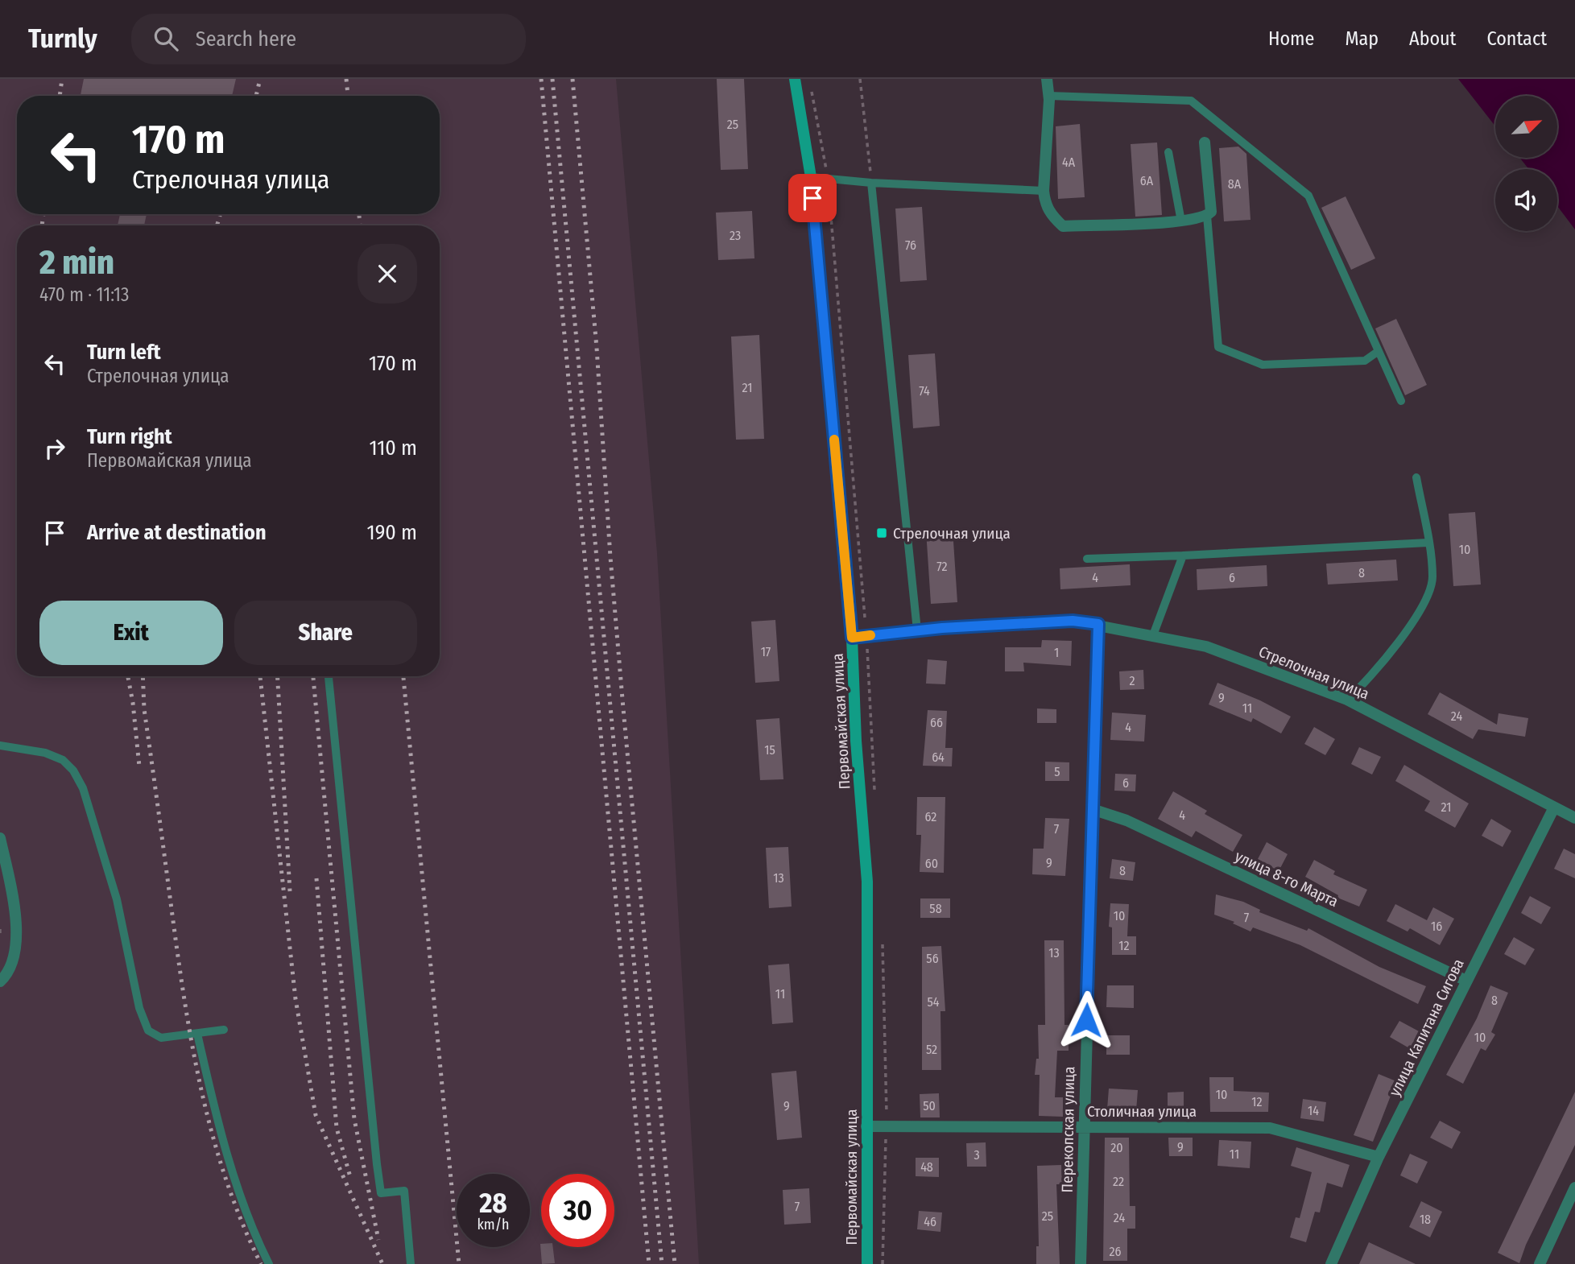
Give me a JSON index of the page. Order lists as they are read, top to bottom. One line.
{"streets":{"main road":["Первомайская улица"],"street":["Стрелочная улица","улица 8-го Марта","улица Капитана Сигова","Столичная улица","Перекопская улица"]},"crossings":[["Стрелочная улица","Первомайская улица"],["Стрелочная улица","улица Капитана Сигова"],["Стрелочная улица","Перекопская улица"],["Первомайская улица","Столичная улица"],["улица 8-го Марта","улица Капитана Сигова"],["улица 8-го Марта","Перекопская улица"],["улица Капитана Сигова","Столичная улица"],["Столичная улица","Перекопская улица"]],"places":{"transit":["Стрелочная улица"]},"house_numbers":["25","4А","6А","8А","23","76","21","74","10","72","8","4","6","17","1","2","9","11","24","66","4","15","64","5","6","21","4","62","7","9","60","8","13","58","10","7","16","12","13","56","11","8","54","10","52","10","12","9","50","14","9","20","11","3","48","22","7","25","24","18","46","26"],"north":"top right","page":{"header":"Turnly","search":"Search here","nav":["Home","Map","About","Contact"],"turn":["170 m","Стрелочная улица"],"heading":["2 min","470 m · 11:13"],"list":[{"name":"Turn left","note":"Стрелочная улица","value":"170 m"},{"name":"Turn right","note":"Первомайская улица","value":"110 m"},{"name":"Arrive at destination","value":"190 m"}],"buttons":["Exit","Share"],"speed":"28 km/h","limit":"30"}}
